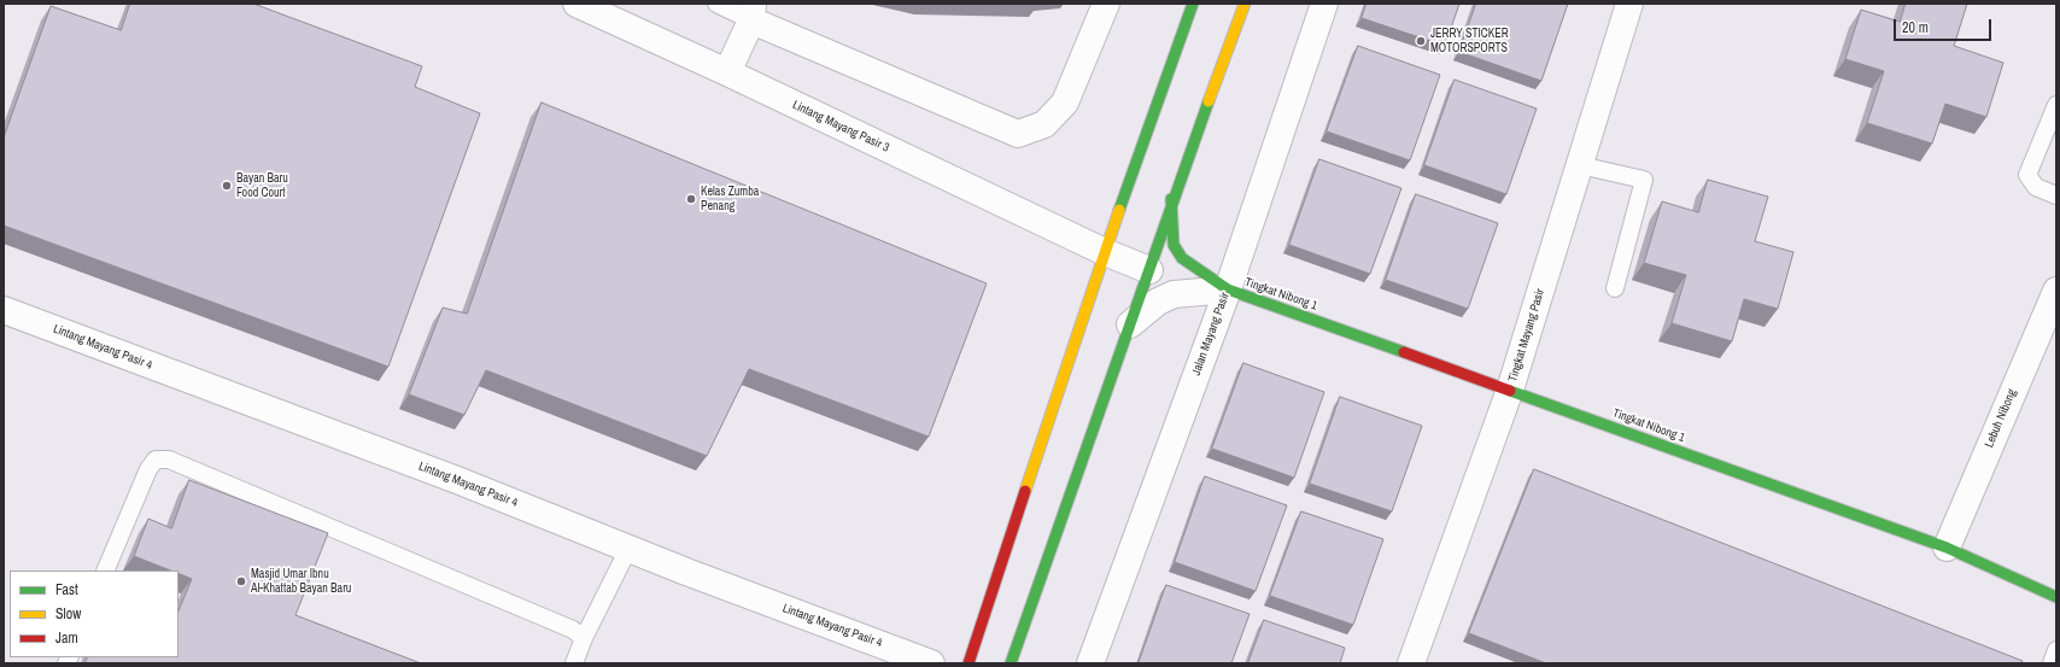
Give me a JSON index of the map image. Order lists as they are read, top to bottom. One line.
{"streets":{"street":["Lintang Mayang Pasir 3","Tingkat Nibong 1","Jalan Mayang Pasir","Tingkat Mayang Pasir","Lintang Mayang Pasir 4","Lebuh Nibong"]},"crossings":[["Tingkat Nibong 1","Jalan Mayang Pasir"],["Tingkat Nibong 1","Tingkat Mayang Pasir"],["Tingkat Nibong 1","Lebuh Nibong"]],"places":["JERRY STICKER MOTORSPORTS","Bayan Baru Food Court","Kelas Zumba Penang","Masjid Umar Ibnu Al-Khattab Bayan Baru"],"legend":["Fast","Slow","Jam"],"scale_bar":"20 m"}
